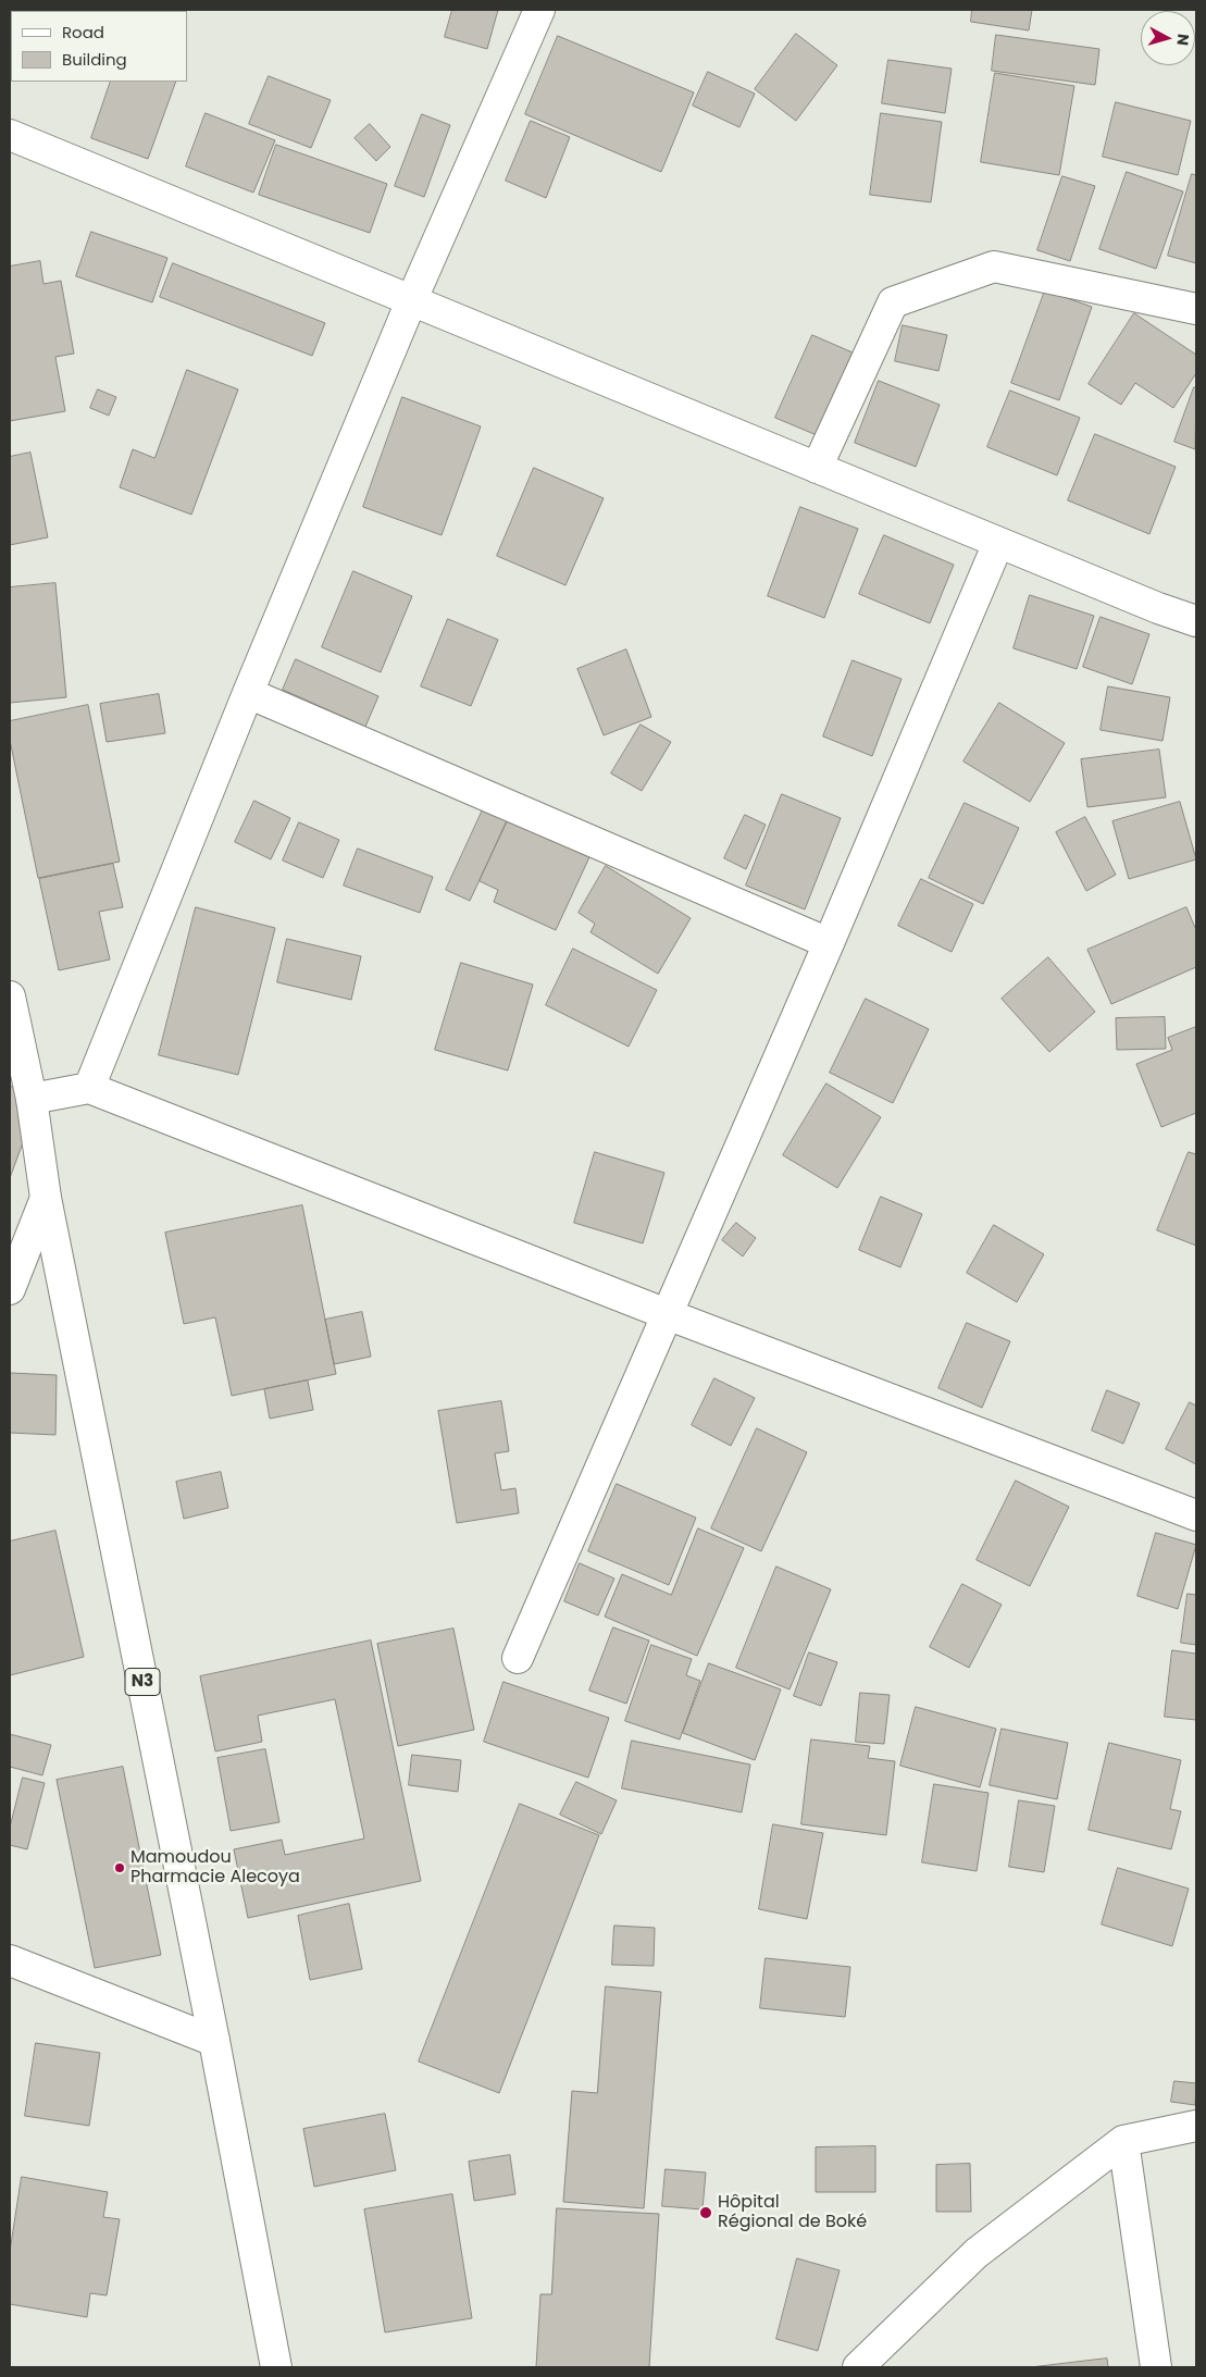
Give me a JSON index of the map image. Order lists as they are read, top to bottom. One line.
{"streets":{"main road":["N3"]},"places":["Mamoudou Pharmacie Alecoya","Hôpital Régional de Boké"],"legend":["Road","Building"],"north":"right"}
